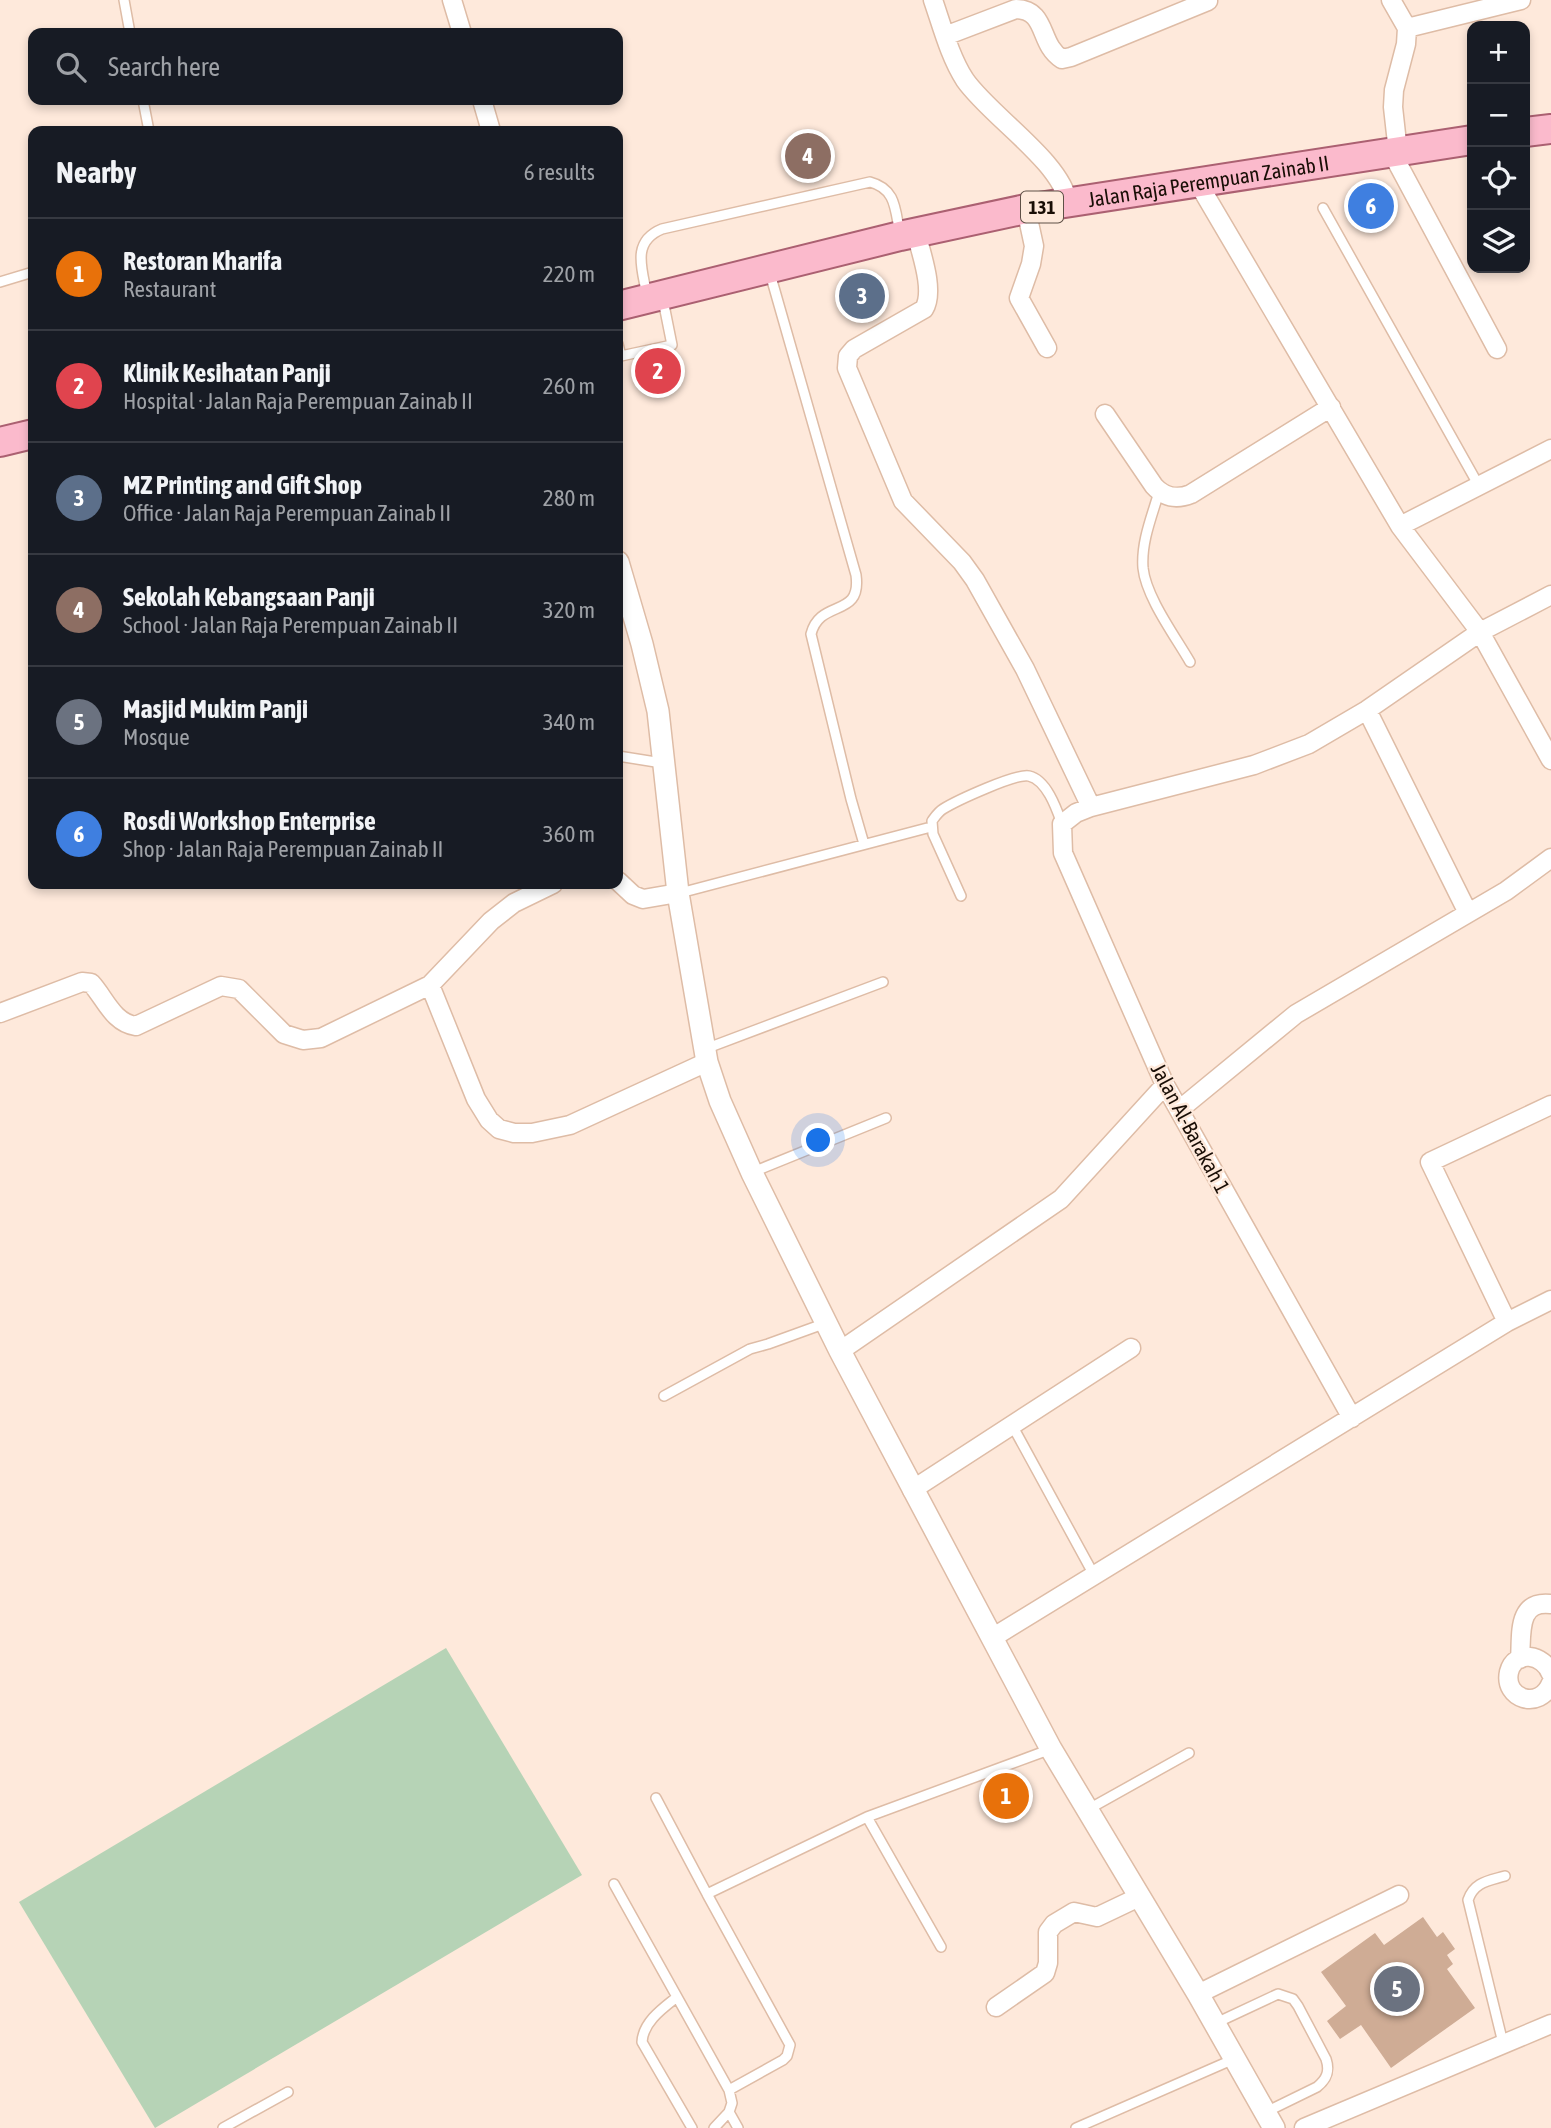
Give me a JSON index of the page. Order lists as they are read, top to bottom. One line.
{"streets":{"main road":["Jalan Raja Perempuan Zainab II","131"],"street":["Jalan Al-Barakah 1"]},"page":{"map_buttons":["+","−"],"search":"Search here","heading":["Nearby","6 results"],"pins":["4","6","3","2","1","5"],"list":[{"mark":"1","name":"Restoran Kharifa","note":"Restaurant","value":"220 m"},{"mark":"2","name":"Klinik Kesihatan Panji","note":"Hospital · Jalan Raja Perempuan Zainab II","value":"260 m"},{"mark":"3","name":"MZ Printing and Gift Shop","note":"Office · Jalan Raja Perempuan Zainab II","value":"280 m"},{"mark":"4","name":"Sekolah Kebangsaan Panji","note":"School · Jalan Raja Perempuan Zainab II","value":"320 m"},{"mark":"5","name":"Masjid Mukim Panji","note":"Mosque","value":"340 m"},{"mark":"6","name":"Rosdi Workshop Enterprise","note":"Shop · Jalan Raja Perempuan Zainab II","value":"360 m"}]}}
